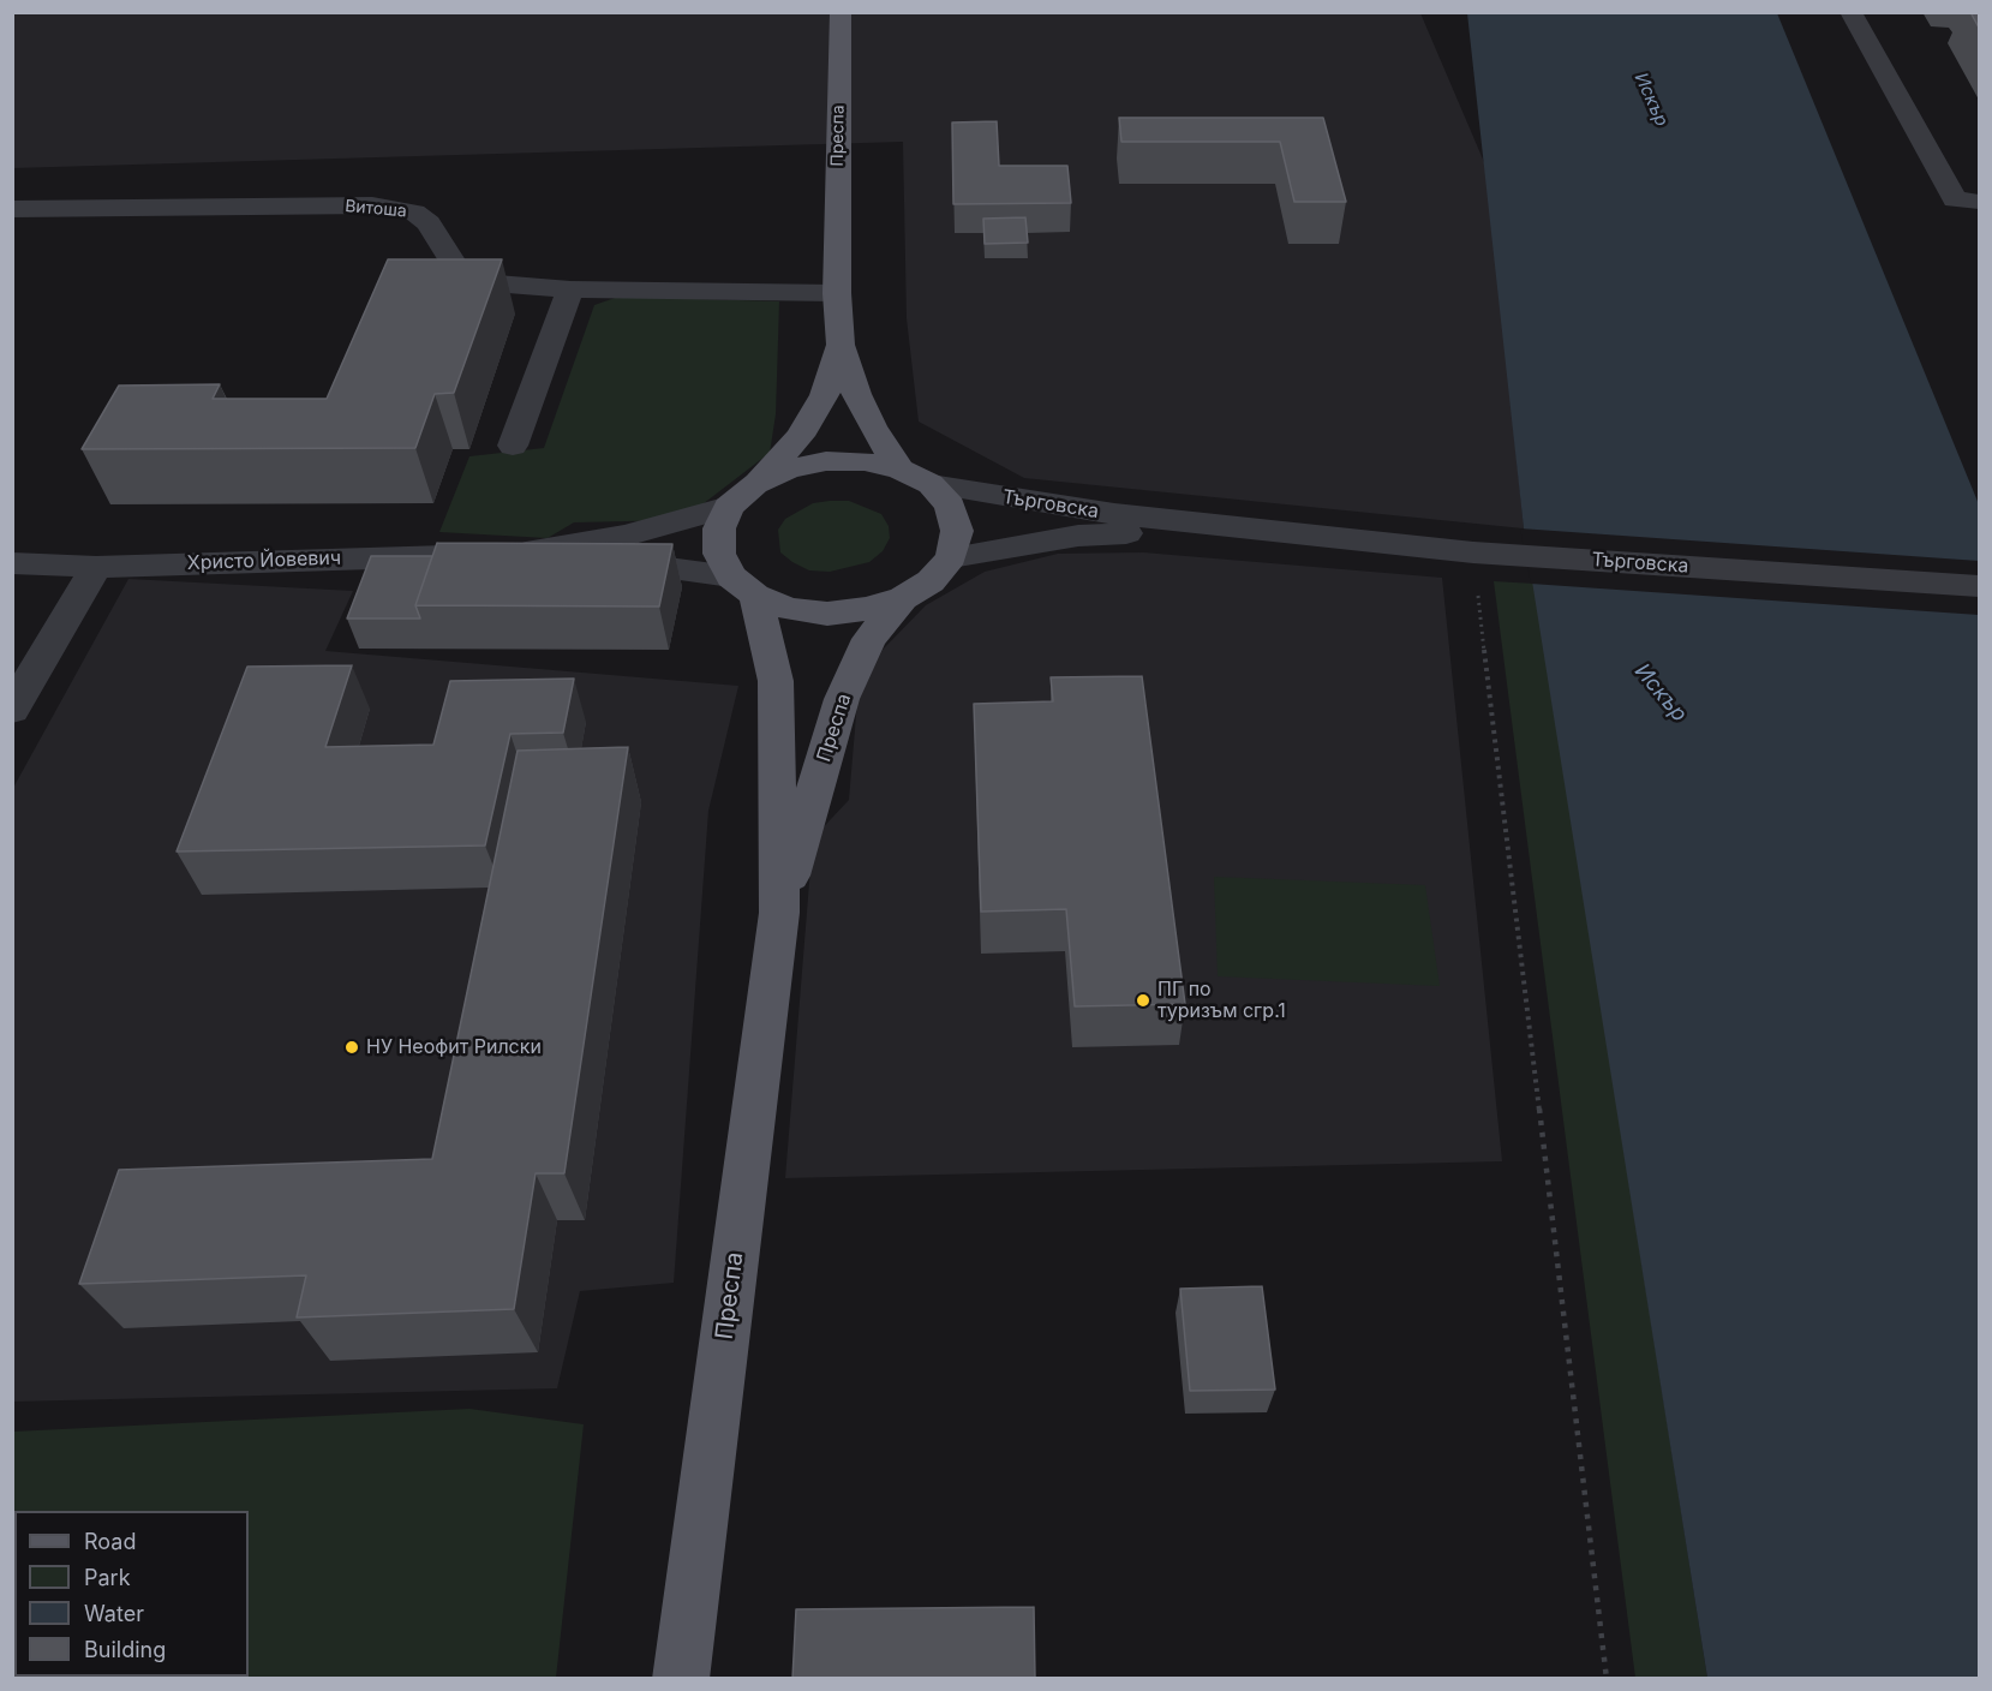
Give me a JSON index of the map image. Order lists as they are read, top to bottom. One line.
{"streets":{"main road":["Преспа"],"street":["Витоша","Търговска","Христо Йовевич"]},"crossings":[["Преспа","Витоша"],["Преспа","Търговска"],["Преспа","Христо Йовевич"],["Търговска","Христо Йовевич"]],"water":["Искър"],"places":["ПГ по туризъм сгр.1","НУ Неофит Рилски"],"legend":["Road","Park","Water","Building"]}
